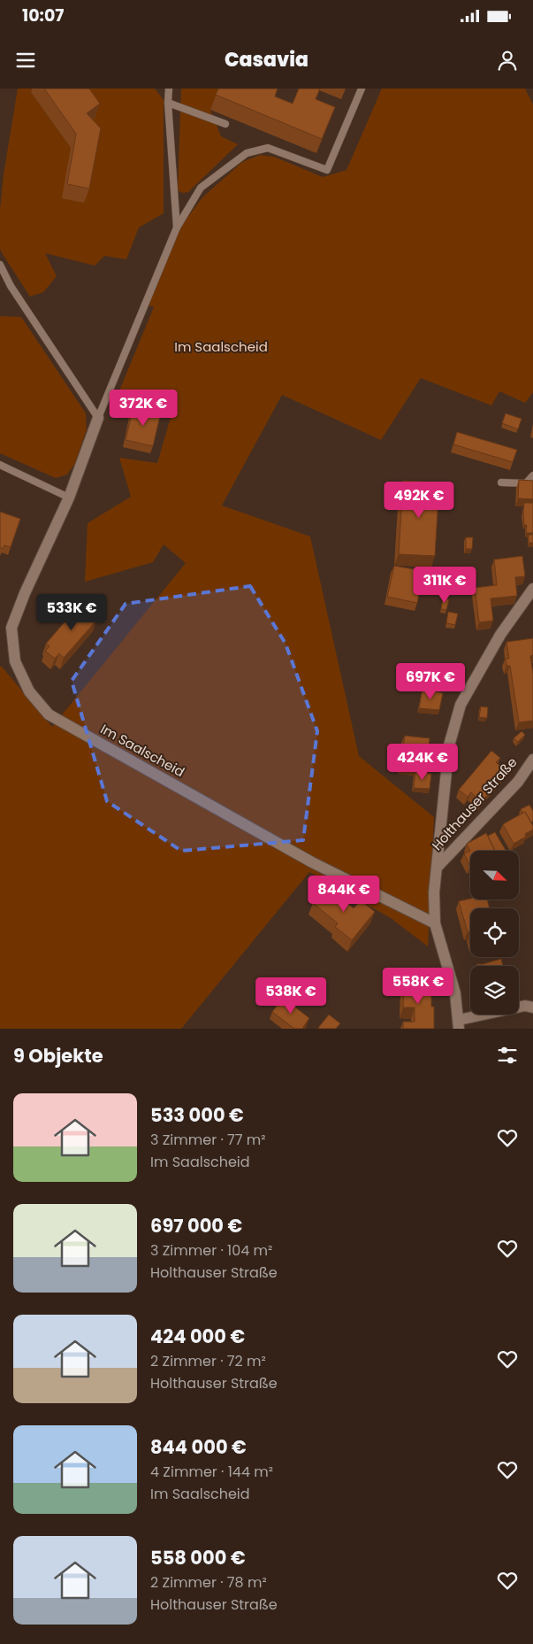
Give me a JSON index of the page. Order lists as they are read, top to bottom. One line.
{"streets":{"street":["Im Saalscheid","Holthauser Straße"]},"crossings":[["Im Saalscheid","Holthauser Straße"]],"parks":["Im Saalscheid"],"north":"bottom right","page":{"status":"10:07","header":"Casavia","price":["372K €","492K €","311K €","533K €","697K €","424K €","844K €","558K €","538K €"],"heading":"9 Objekte","list":[{"name":"533 000 €","note":"3 Zimmer · 77 m² · Im Saalscheid"},{"name":"697 000 €","note":"3 Zimmer · 104 m² · Holthauser Straße"},{"name":"424 000 €","note":"2 Zimmer · 72 m² · Holthauser Straße"},{"name":"844 000 €","note":"4 Zimmer · 144 m² · Im Saalscheid"},{"name":"558 000 €","note":"2 Zimmer · 78 m² · Holthauser Straße"}]}}
